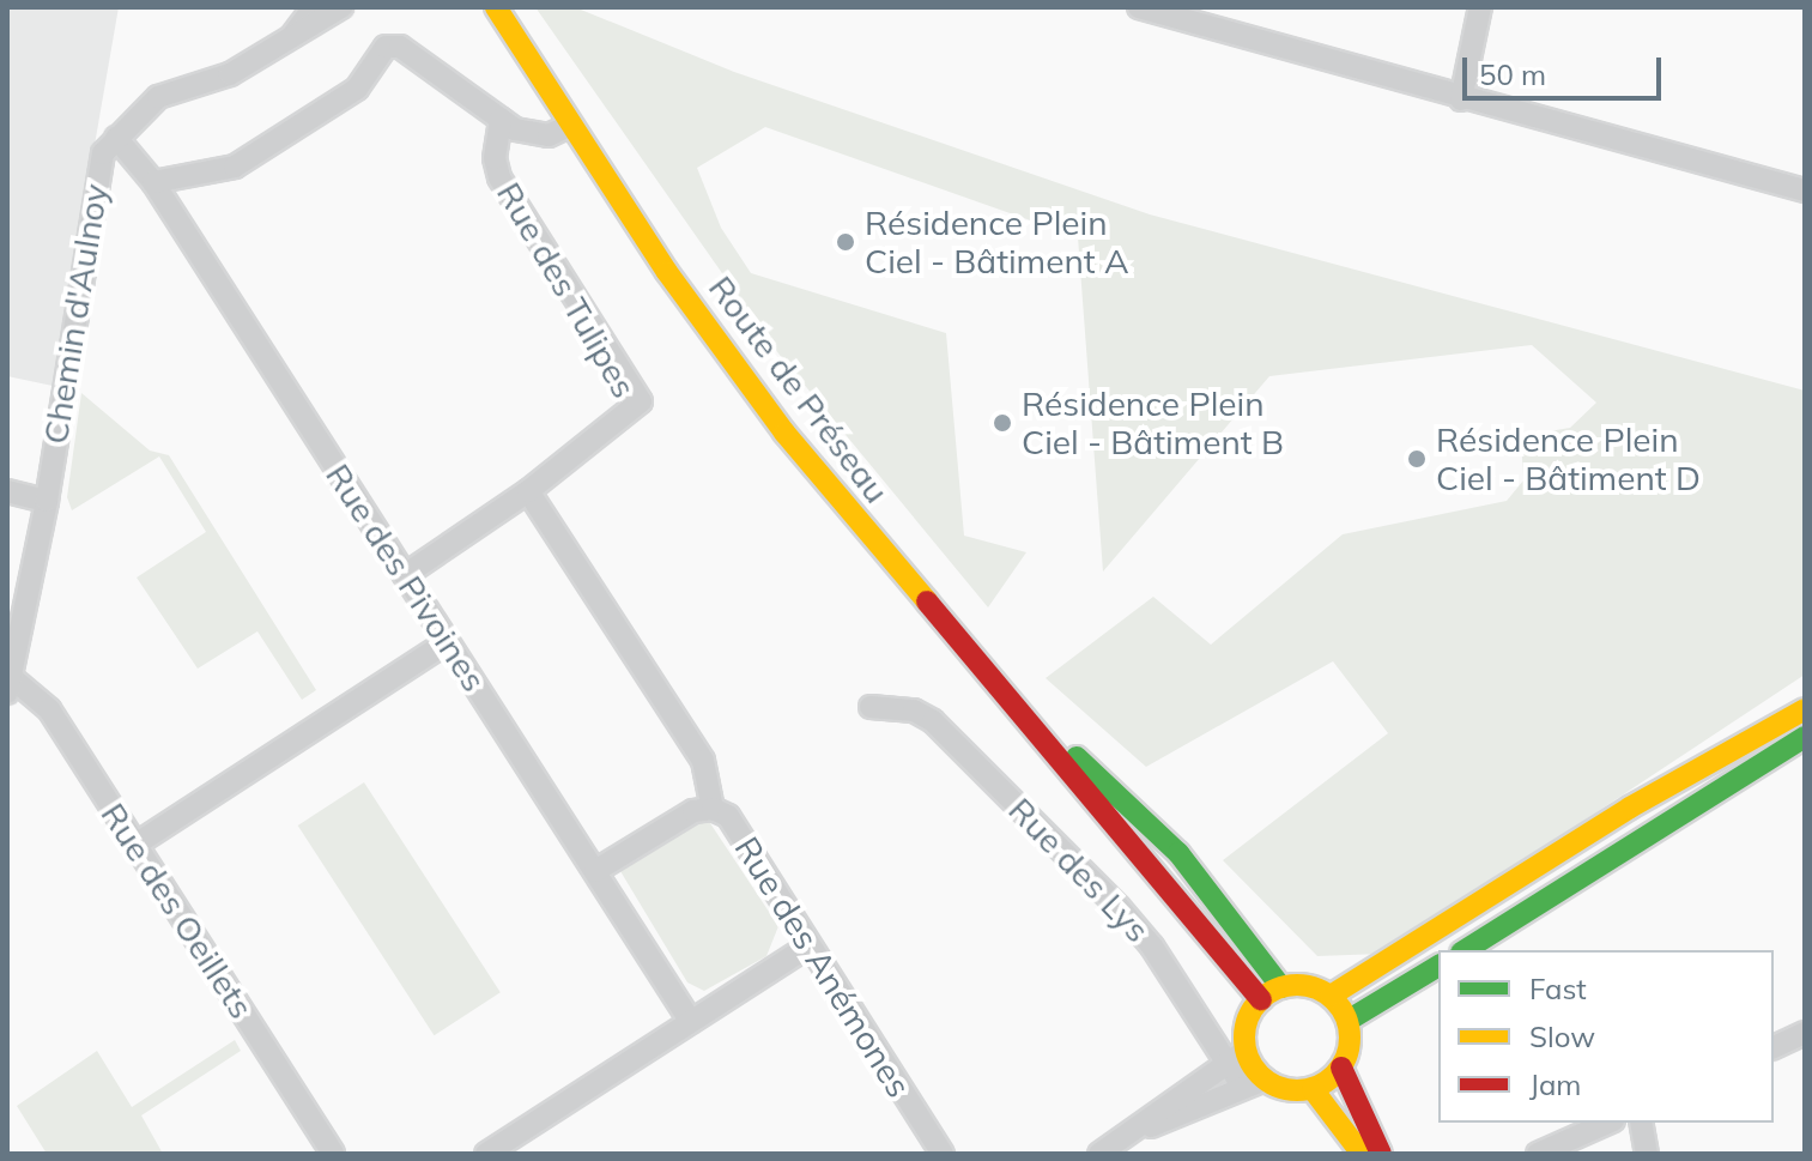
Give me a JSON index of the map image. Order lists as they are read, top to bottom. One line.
{"streets":{"main road":["Route de Préseau"],"street":["Rue des Tulipes","Chemin d'Aulnoy","Rue des Pivoines","Rue des Lys","Rue des Oeillets","Rue des Anémones"]},"crossings":[["Rue des Tulipes","Chemin d'Aulnoy"],["Rue des Tulipes","Rue des Pivoines"],["Rue des Tulipes","Rue des Anémones"],["Chemin d'Aulnoy","Route de Préseau"],["Chemin d'Aulnoy","Rue des Pivoines"],["Chemin d'Aulnoy","Rue des Oeillets"],["Route de Préseau","Rue des Lys"]],"places":["Résidence Plein Ciel - Bâtiment A","Résidence Plein Ciel - Bâtiment B","Résidence Plein Ciel - Bâtiment D"],"legend":["Fast","Slow","Jam"],"scale_bar":"50 m"}
